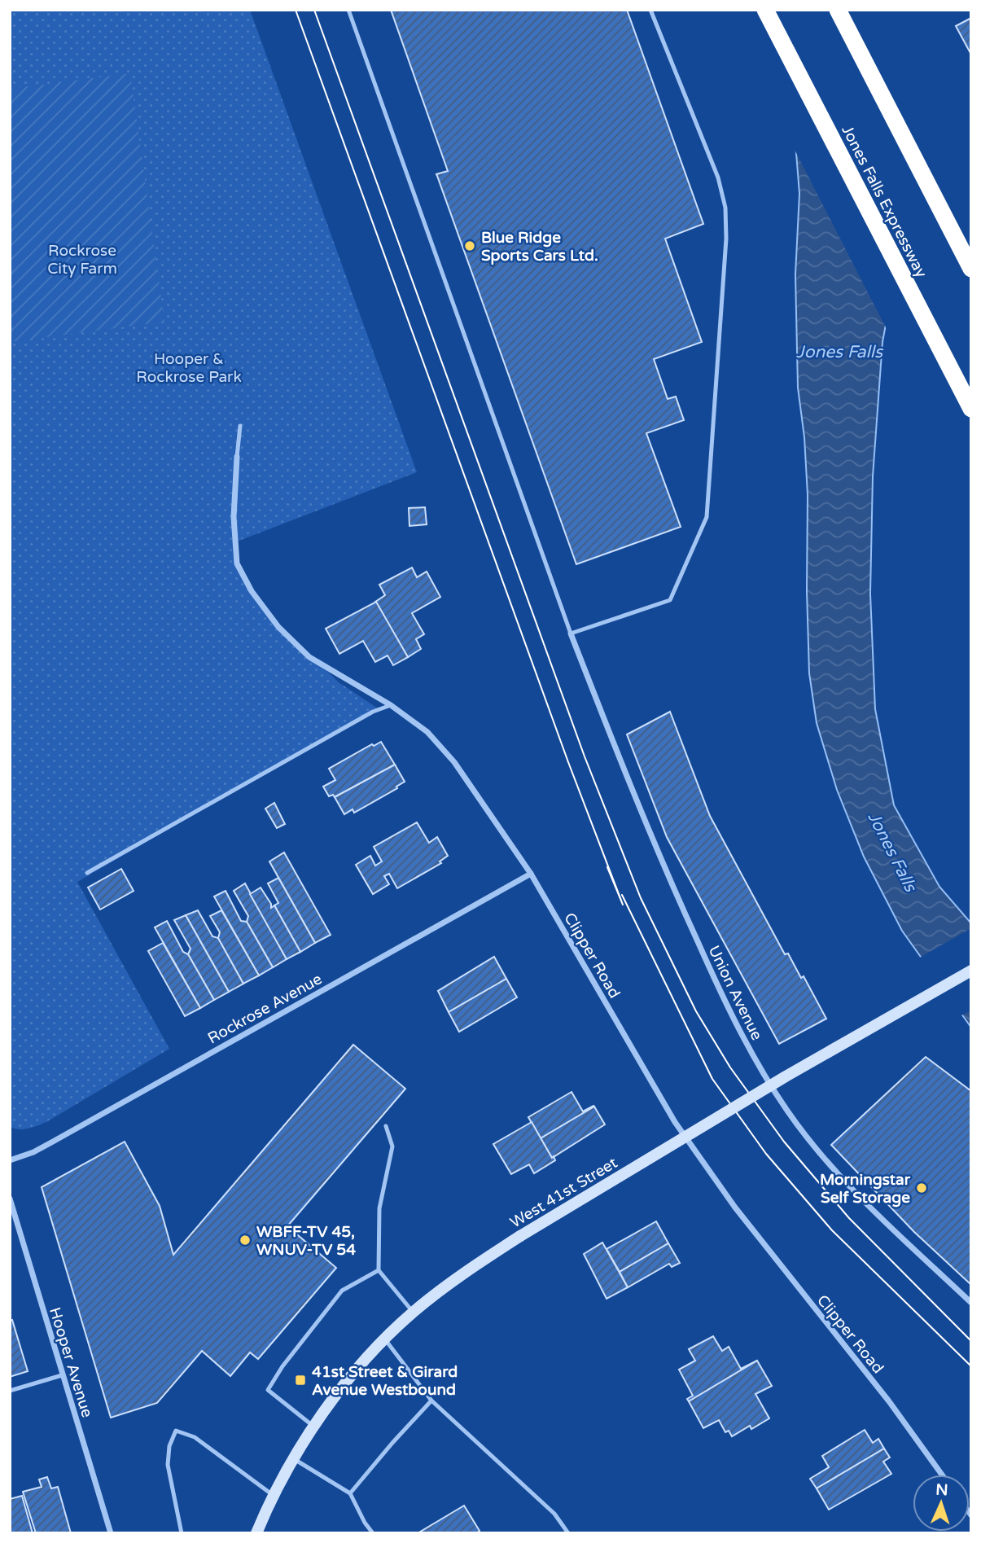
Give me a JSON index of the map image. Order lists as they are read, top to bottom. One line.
{"streets":{"highway":["Jones Falls Expressway"],"main road":["West 41st Street"],"street":["Clipper Road","Union Avenue","Rockrose Avenue","Hooper Avenue"]},"crossings":[["Clipper Road","Rockrose Avenue"]],"water":["Jones Falls"],"parks":["Rockrose City Farm","Hooper & Rockrose Park"],"places":{"other":["Blue Ridge Sports Cars Ltd.","Morningstar Self Storage","WBFF-TV 45, WNUV-TV 54"],"transit":["41st Street & Girard Avenue Westbound"]},"north":"top"}
